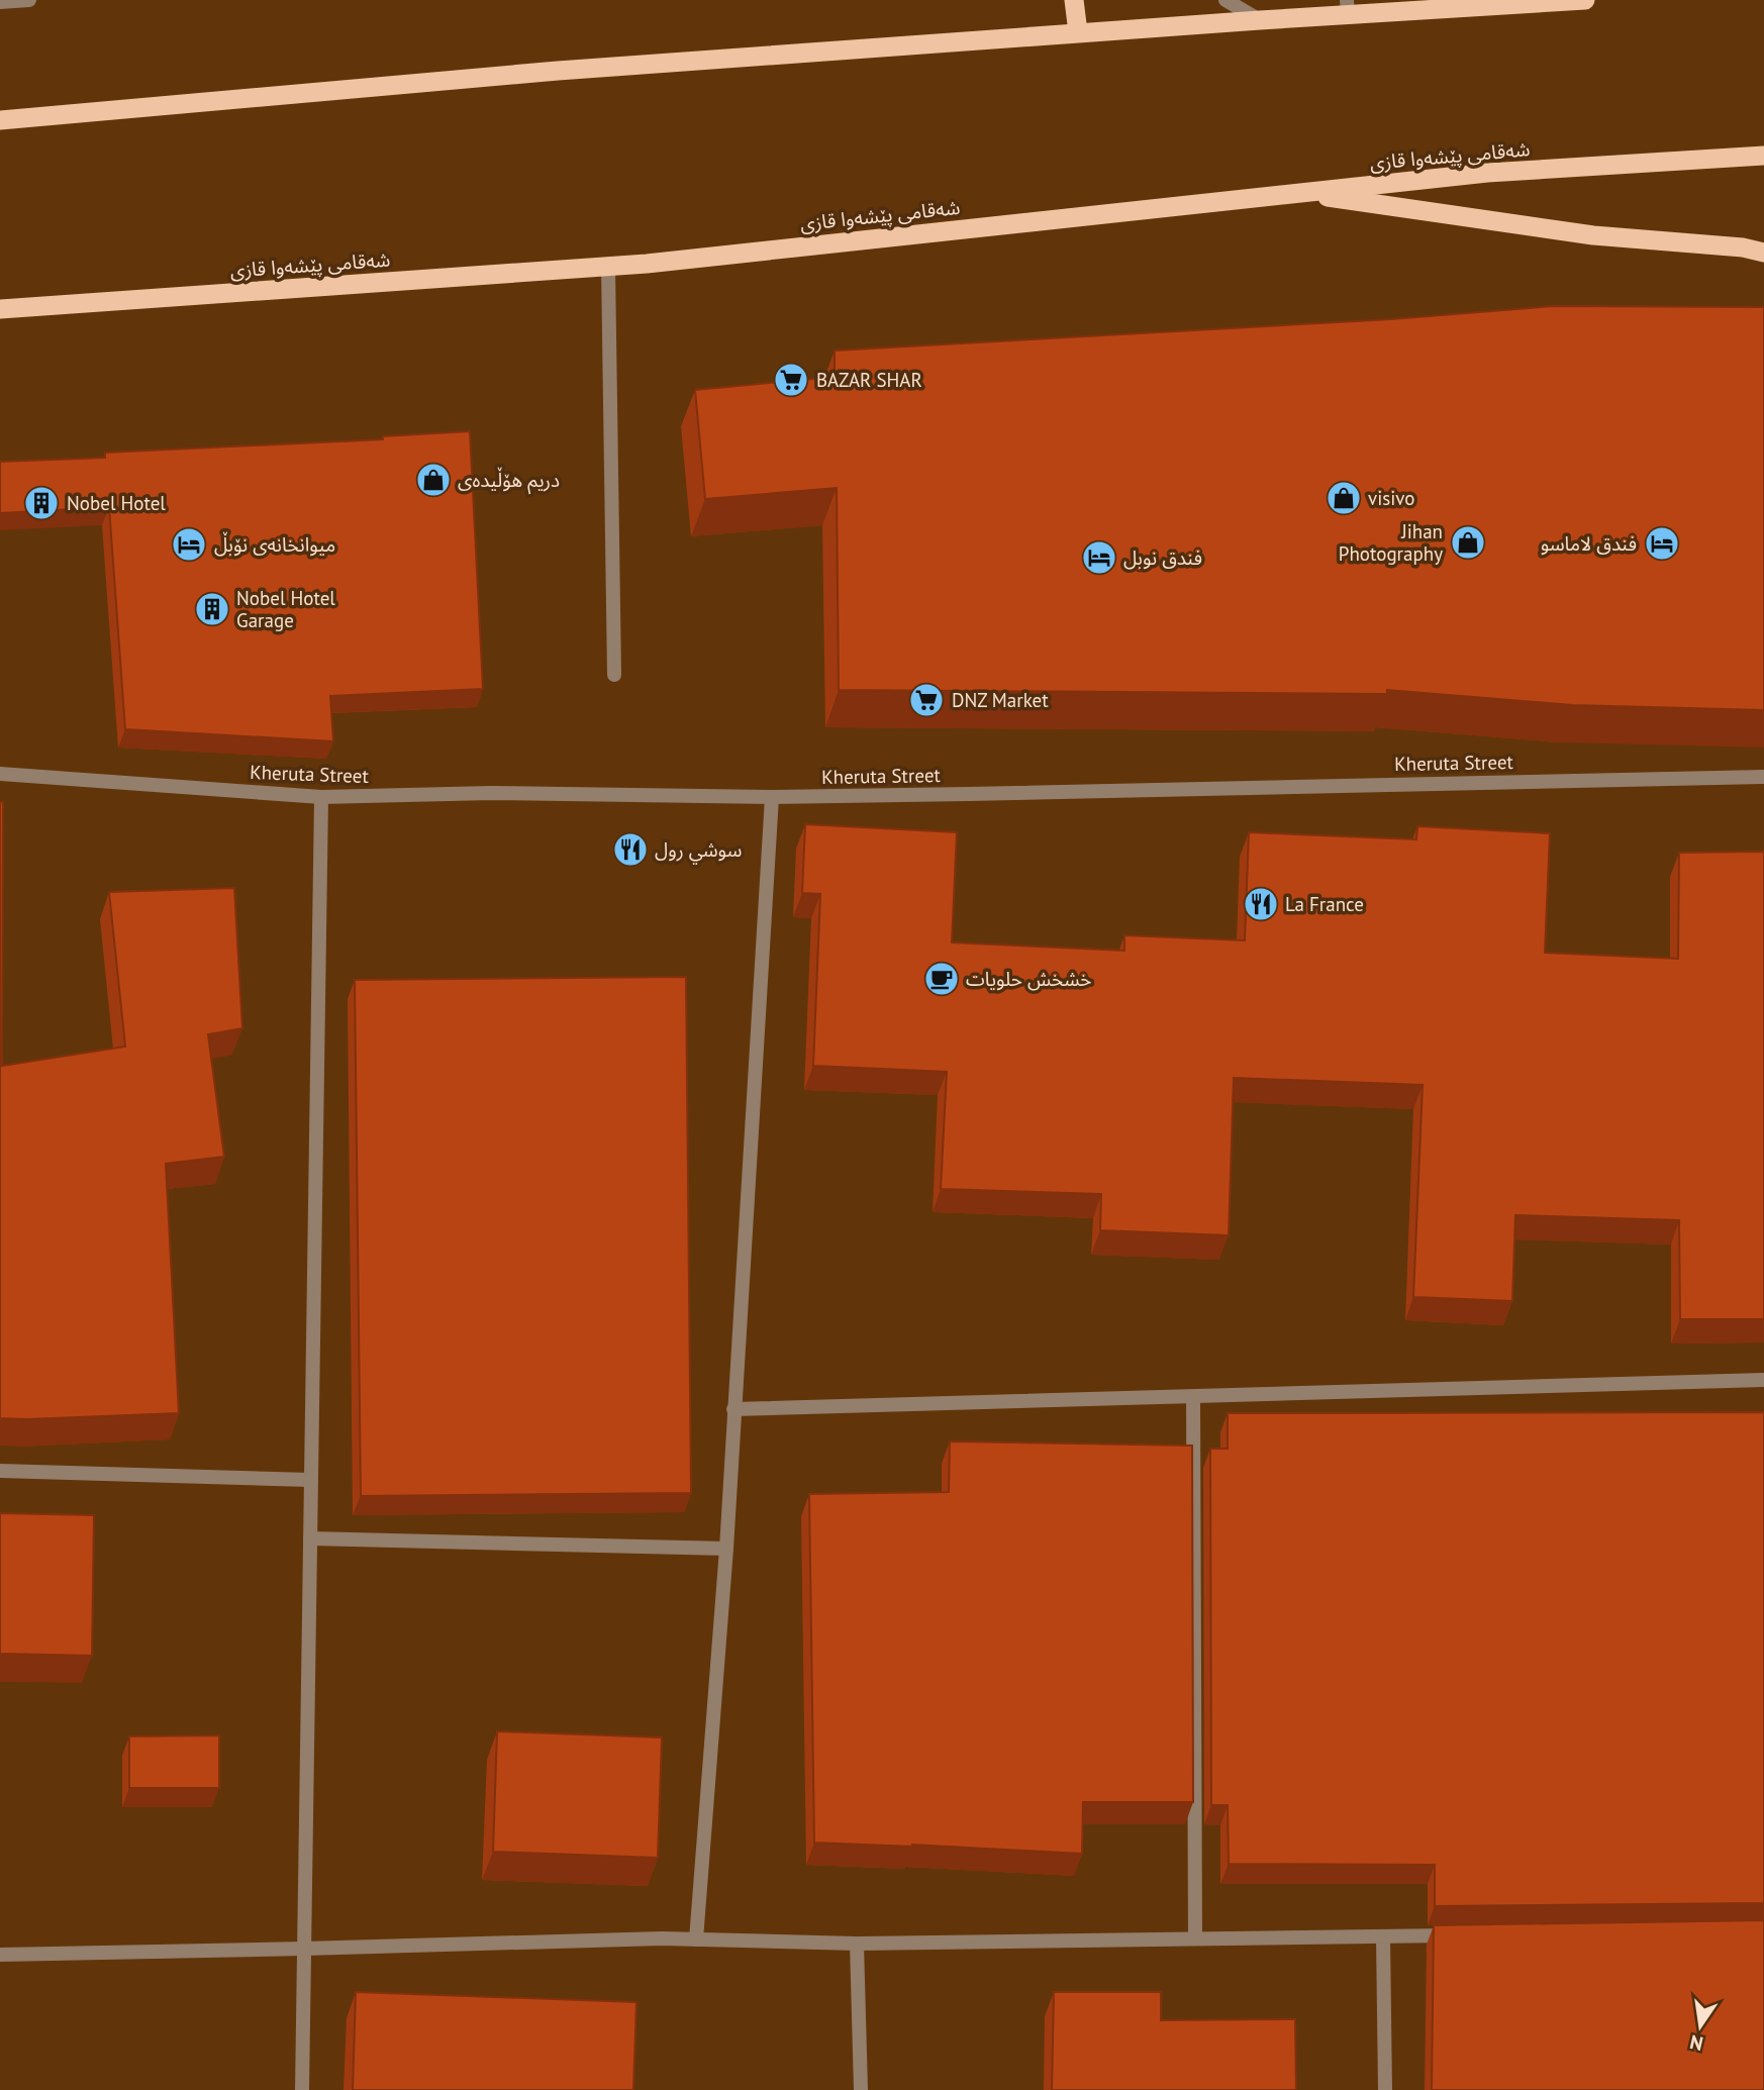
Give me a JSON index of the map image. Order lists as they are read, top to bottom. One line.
{"streets":{"highway":["شەقامی پێشەوا قازی"],"street":["Kheruta Street"]},"places":{"supermarket":["BAZAR SHAR","DNZ Market"],"shop":["دریم ھۆڵیدەی","visivo","Jihan Photography"],"building":["Nobel Hotel","Nobel Hotel Garage"],"hotel":["فندق لاماسو","میوانخانەی نۆبڵ","فندق نوبل"],"restaurant":["سوشي رول","La France"],"cafe":["خشخش حلويات"]},"north":"bottom"}
